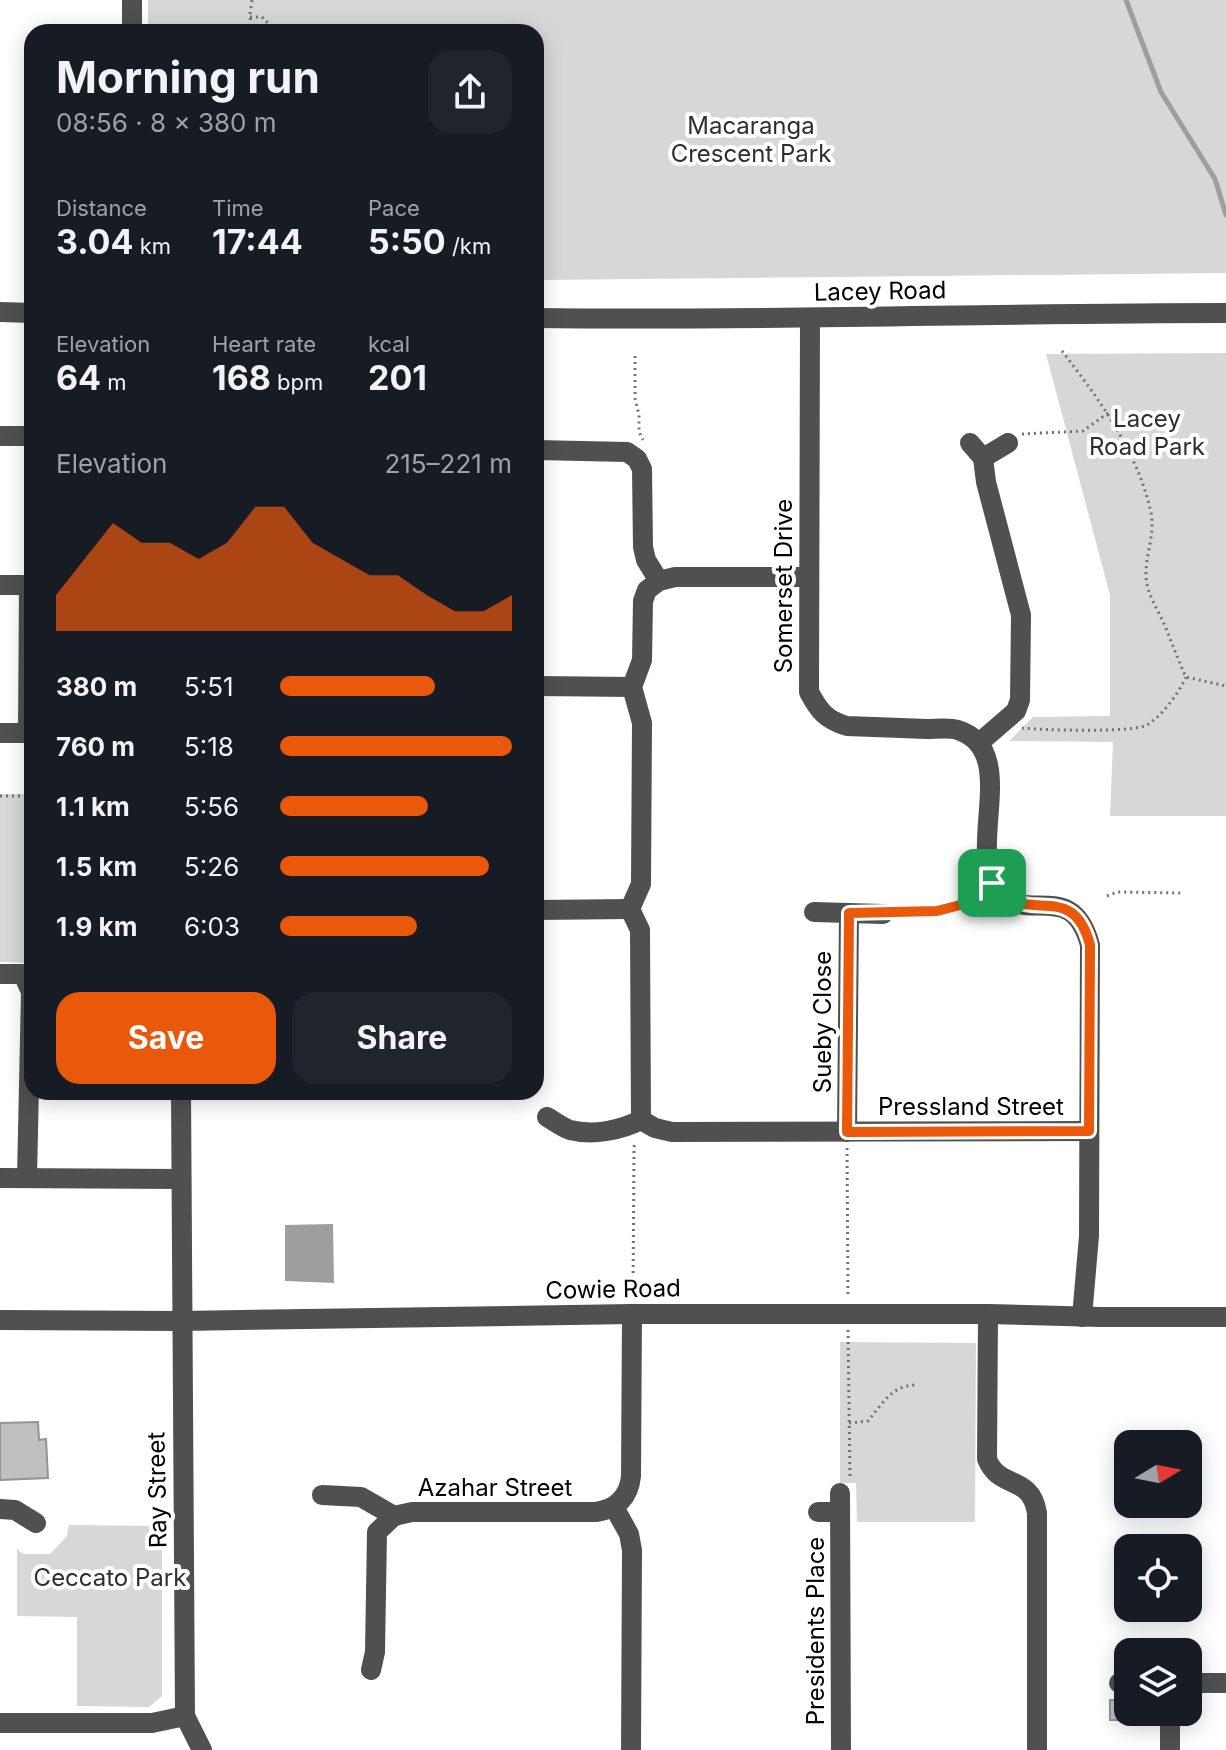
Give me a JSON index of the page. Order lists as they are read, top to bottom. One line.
{"streets":{"street":["Lacey Road","Somerset Drive","Sueby Close","Pressland Street","Cowie Road","Azahar Street","Ray Street","Presidents Place"]},"crossings":[["Lacey Road","Somerset Drive"],["Sueby Close","Pressland Street"],["Cowie Road","Ray Street"]],"parks":["Macaranga Crescent Park","Lacey Road Park","Ceccato Park"],"north":"right","page":{"heading":["Morning run","08:56 · 8 × 380 m"],"stats":[["Distance","3.04 km"],["Time","17:44"],["Pace","5:50 /km"],["Elevation","64 m"],["Heart rate","168 bpm"],["kcal","201"]],"chart":["Elevation","215–221 m"],"list":[{"name":"380 m","note":"5:51"},{"name":"760 m","note":"5:18"},{"name":"1.1 km","note":"5:56"},{"name":"1.5 km","note":"5:26"},{"name":"1.9 km","note":"6:03"}],"buttons":["Save","Share"]}}
